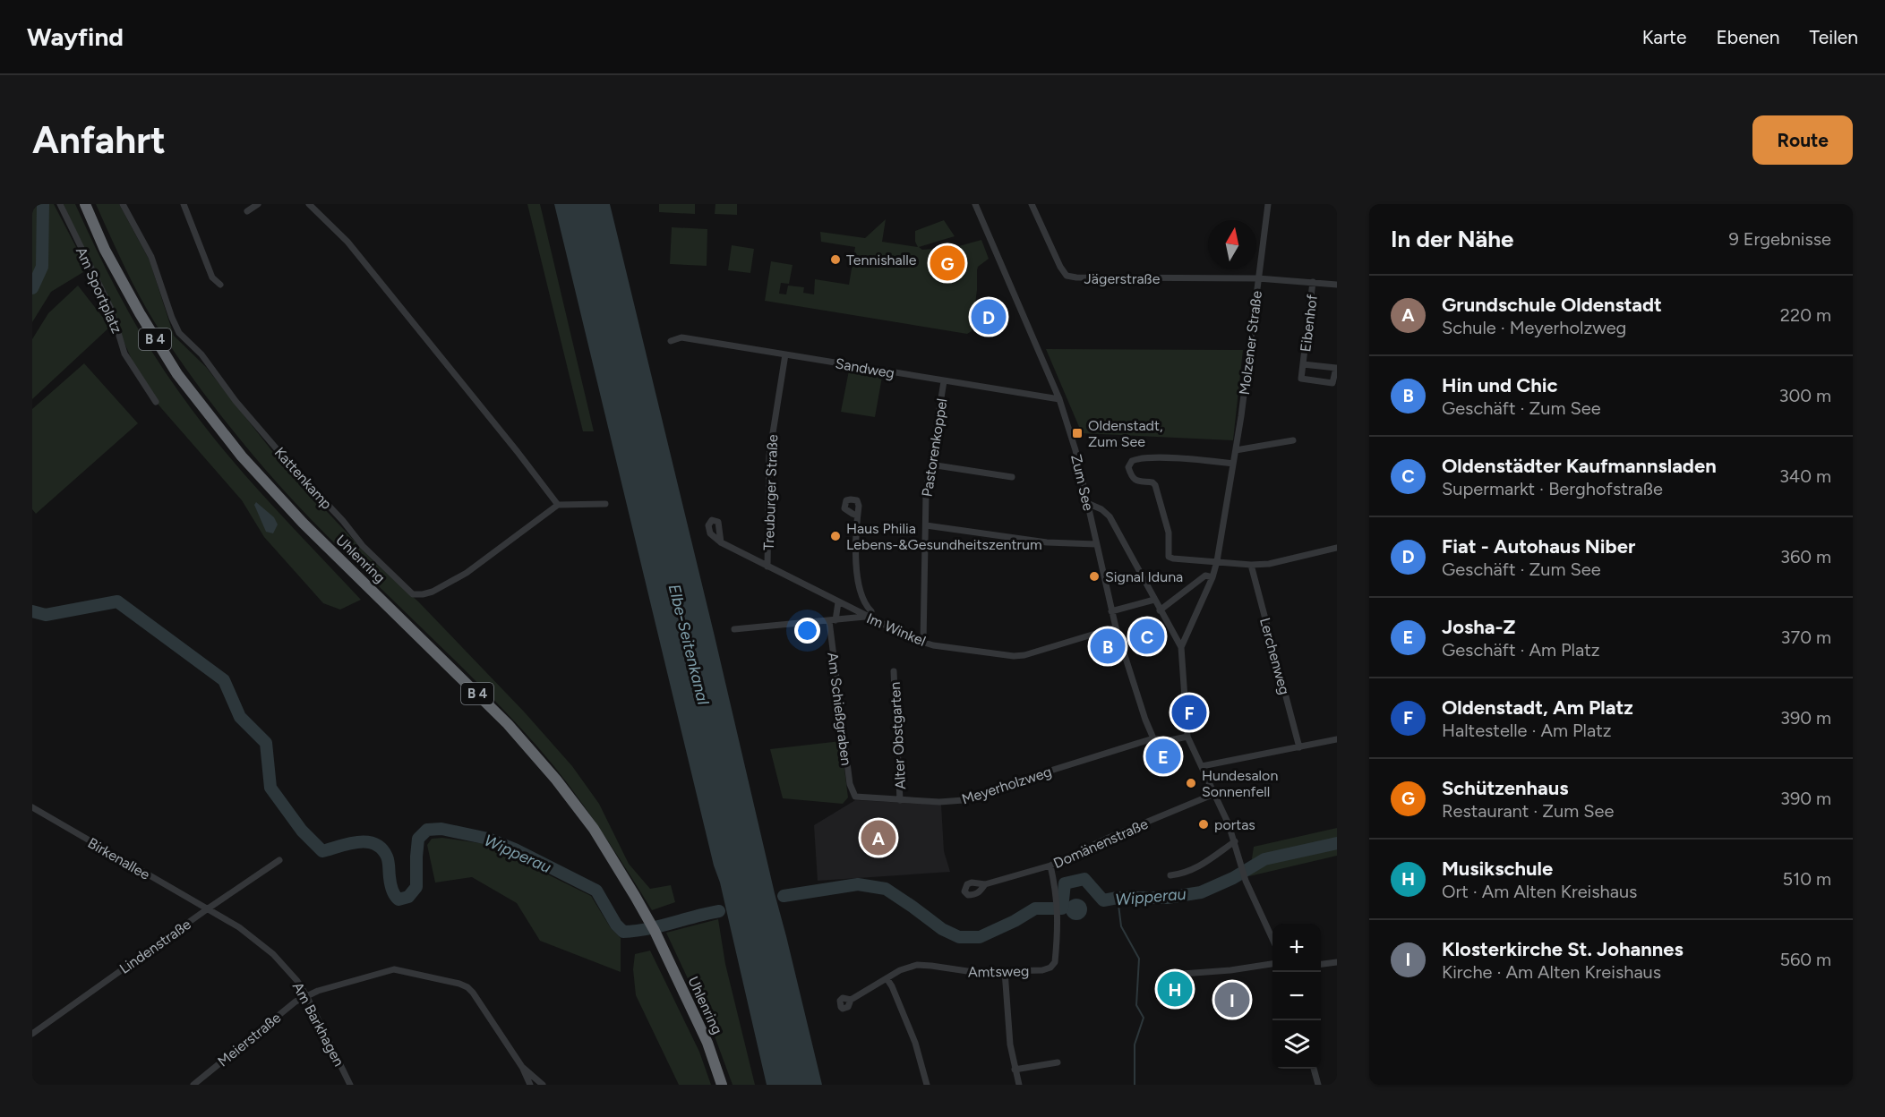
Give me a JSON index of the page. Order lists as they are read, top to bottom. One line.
{"streets":{"highway":["B 4","Uhlenring"],"street":["Jägerstraße","Am Sportplatz","Eibenhof","Molzener Straße","Sandweg","Pastorenkoppel","Kattenkamp","Zum See","Treuburger Straße","Im Winkel","Lerchenweg","Am Schießgraben","Alter Obstgarten","Meyerholzweg","Domänenstraße","Birkenallee","Lindenstraße","Amtsweg","Am Barkhagen","Meierstraße"]},"crossings":[["Jägerstraße","Molzener Straße"],["Molzener Straße","Meyerholzweg"],["Sandweg","Pastorenkoppel"],["Sandweg","Zum See"],["Sandweg","Treuburger Straße"],["Pastorenkoppel","Im Winkel"],["Zum See","Im Winkel"],["Zum See","Meyerholzweg"],["Treuburger Straße","Im Winkel"],["Im Winkel","Am Schießgraben"],["Am Schießgraben","Meyerholzweg"],["Alter Obstgarten","Meyerholzweg"],["Domänenstraße","Amtsweg"],["Birkenallee","Lindenstraße"],["Birkenallee","Am Barkhagen"],["Lindenstraße","Am Barkhagen"],["Am Barkhagen","Meierstraße"]],"water":["Elbe-Seitenkanal","Wipperau"],"places":{"other":["Tennishalle","Haus Philia Lebens-&Gesundheitszentrum","Signal Iduna","Hundesalon Sonnenfell","portas"],"transit":["Oldenstadt, Zum See"]},"north":"top","page":{"header":"Wayfind","nav":["Karte","Ebenen","Teilen"],"buttons":"Route","title":"Anfahrt","heading":["In der Nähe","9 Ergebnisse"],"pins":["G","D","C","B","F","E","A","H","I"],"list":[{"mark":"A","name":"Grundschule Oldenstadt","note":"Schule · Meyerholzweg","value":"220 m"},{"mark":"B","name":"Hin und Chic","note":"Geschäft · Zum See","value":"300 m"},{"mark":"C","name":"Oldenstädter Kaufmannsladen","note":"Supermarkt · Berghofstraße","value":"340 m"},{"mark":"D","name":"Fiat - Autohaus Niber","note":"Geschäft · Zum See","value":"360 m"},{"mark":"E","name":"Josha-Z","note":"Geschäft · Am Platz","value":"370 m"},{"mark":"F","name":"Oldenstadt, Am Platz","note":"Haltestelle · Am Platz","value":"390 m"},{"mark":"G","name":"Schützenhaus","note":"Restaurant · Zum See","value":"390 m"},{"mark":"H","name":"Musikschule","note":"Ort · Am Alten Kreishaus","value":"510 m"},{"mark":"I","name":"Klosterkirche St. Johannes","note":"Kirche · Am Alten Kreishaus","value":"560 m"}],"map_buttons":["+","−"]}}
